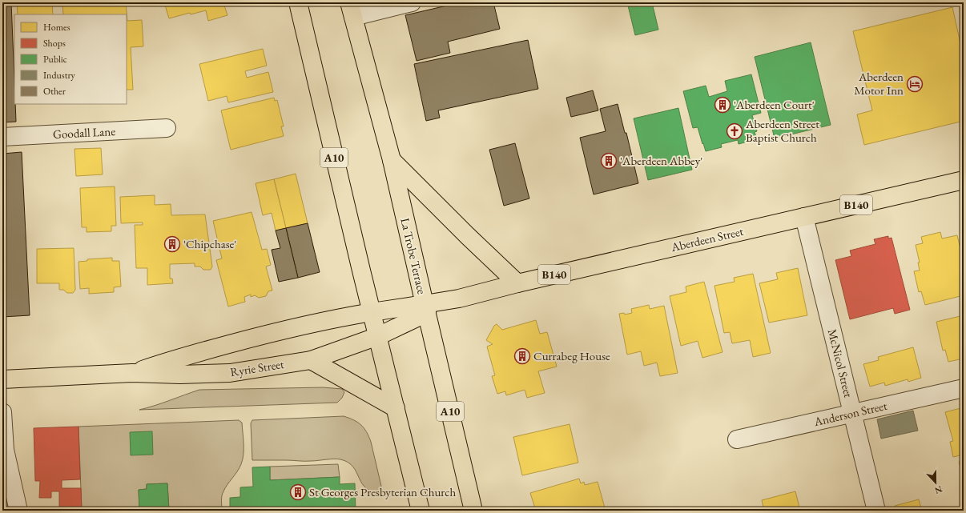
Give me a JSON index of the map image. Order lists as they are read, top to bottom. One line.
{"streets":{"main road":["A10","B140","Aberdeen Street","La Trobe Terrace","Ryrie Street"],"street":["Goodall Lane","McNicol Street","Anderson Street"]},"crossings":[["A10","B140"],["A10","Ryrie Street"],["B140","Aberdeen Street"],["B140","La Trobe Terrace"],["B140","Ryrie Street"],["Aberdeen Street","La Trobe Terrace"],["Aberdeen Street","McNicol Street"],["McNicol Street","Anderson Street"]],"places":{"hotel":["Aberdeen Motor Inn"],"building":["'Aberdeen Court'","'Aberdeen Abbey'","'Chipchase'","Currabeg House","St Georges Presbyterian Church"],"church":["Aberdeen Street Baptist Church"]},"legend":["Homes","Shops","Public","Industry","Other"],"north":"bottom"}
